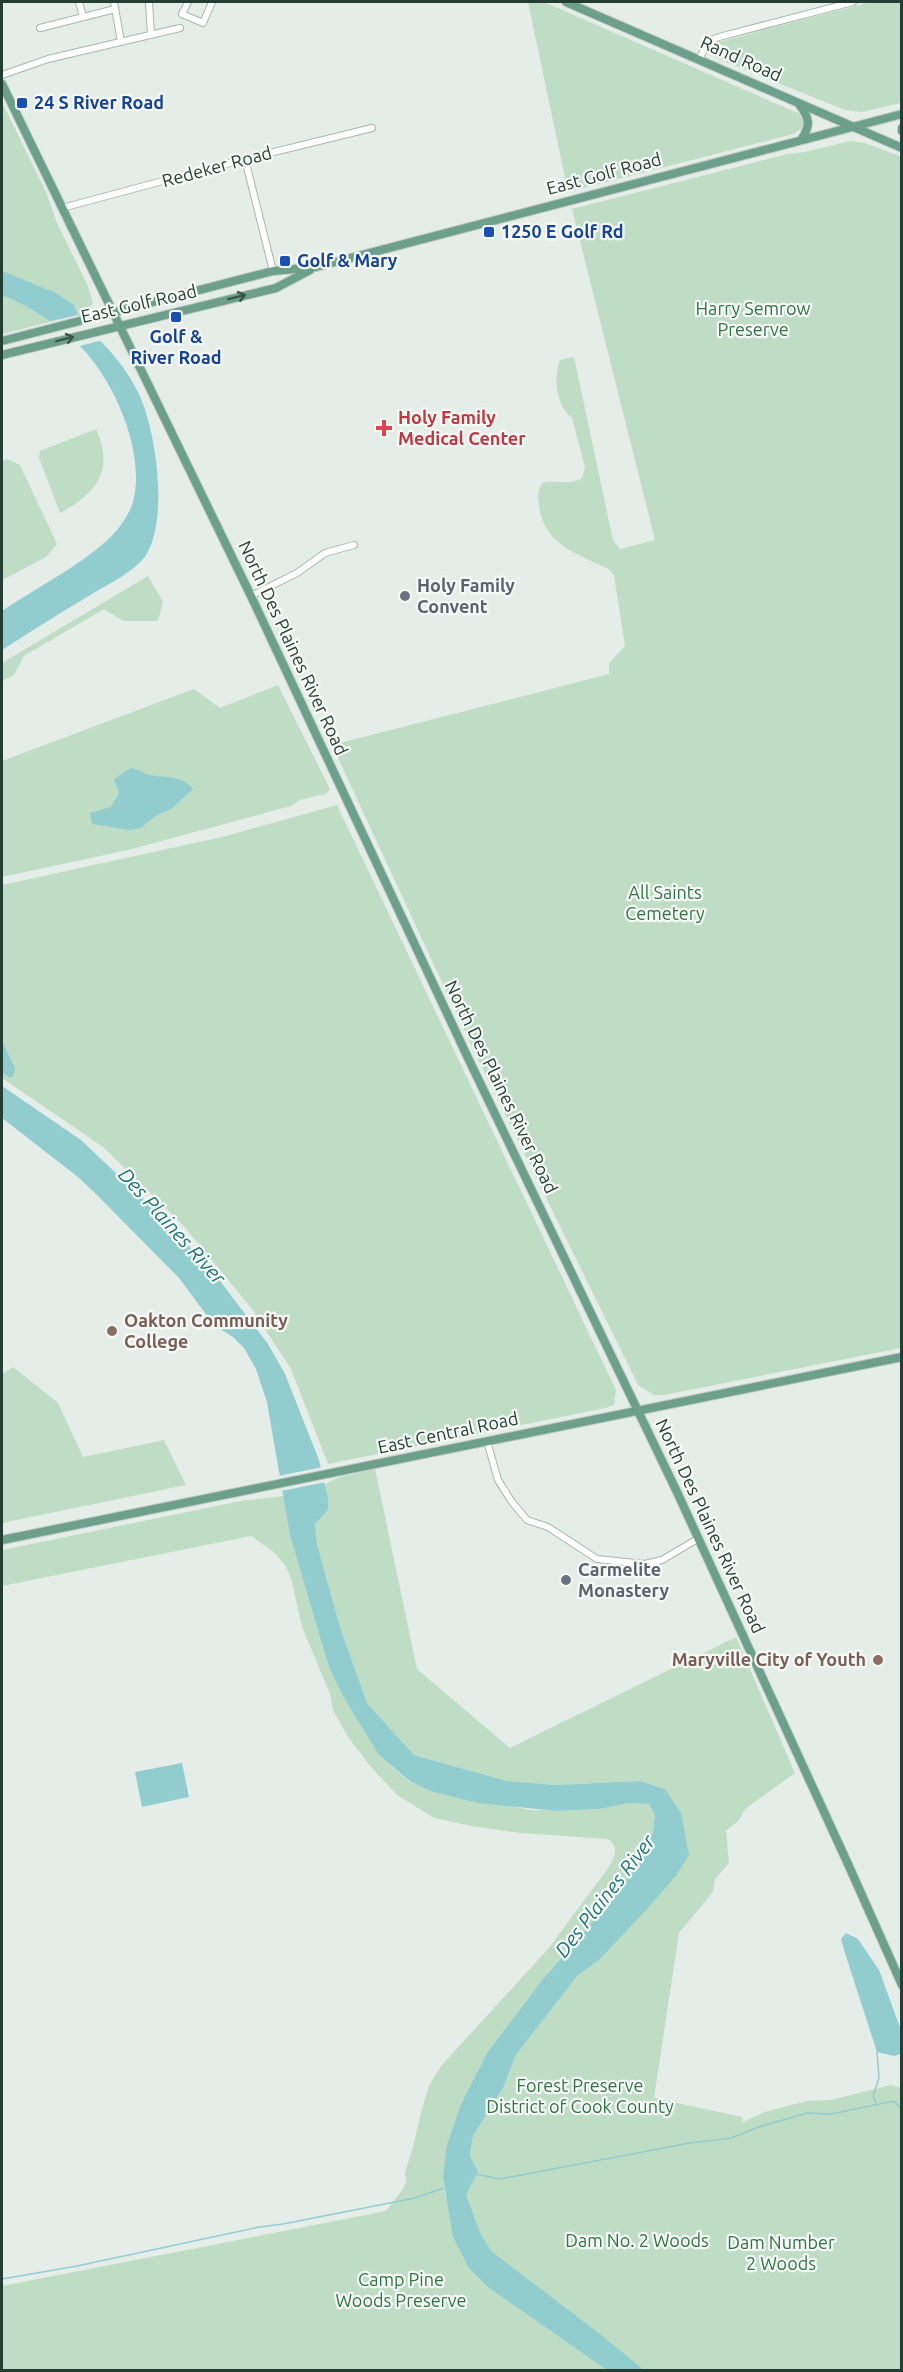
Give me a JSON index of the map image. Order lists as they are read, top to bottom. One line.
{"streets":{"main road":["Rand Road","East Golf Road","North Des Plaines River Road","East Central Road"],"street":["Redeker Road"]},"crossings":[["Rand Road","East Golf Road"],["Redeker Road","North Des Plaines River Road"],["East Golf Road","North Des Plaines River Road"],["North Des Plaines River Road","East Central Road"]],"water":["Des Plaines River"],"parks":["Harry Semrow Preserve","All Saints Cemetery","Forest Preserve District of Cook County","Dam No. 2 Woods","Dam Number 2 Woods","Camp Pine Woods Preserve"],"places":{"transit":["24 S River Road","1250 E Golf Rd","Golf & Mary","Golf & River Road"],"health":["Holy Family Medical Center"],"other":["Holy Family Convent","Oakton Community College","Carmelite Monastery","Maryville City of Youth"]}}
